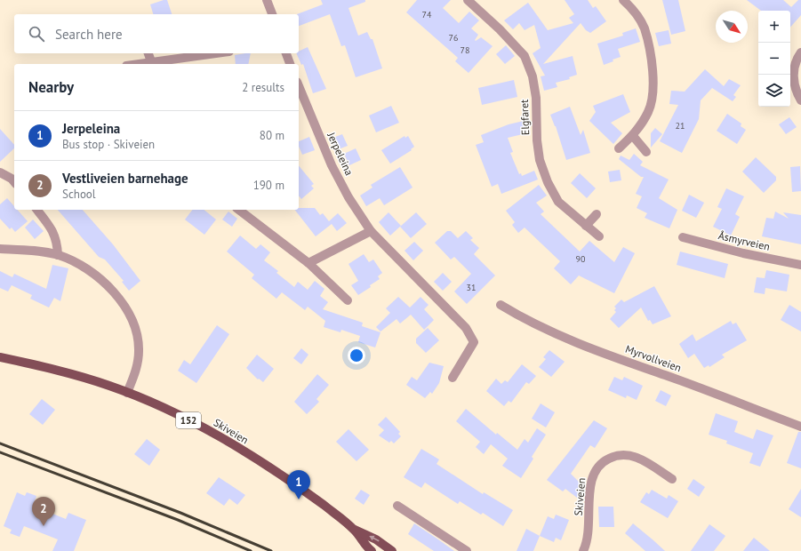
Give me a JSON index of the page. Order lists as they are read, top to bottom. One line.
{"streets":{"main road":["152","Skiveien"],"street":["Elgfaret","Jerpeleina","Åsmyrveien","Myrvollveien"]},"house_numbers":["74","76","78","21","90","31"],"north":"bottom right","page":{"map_buttons":["+","−"],"search":"Search here","heading":["Nearby","2 results"],"list":[{"mark":"1","name":"Jerpeleina","note":"Bus stop · Skiveien","value":"80 m"},{"mark":"2","name":"Vestliveien barnehage","note":"School","value":"190 m"}],"pins":["1","2"]}}
